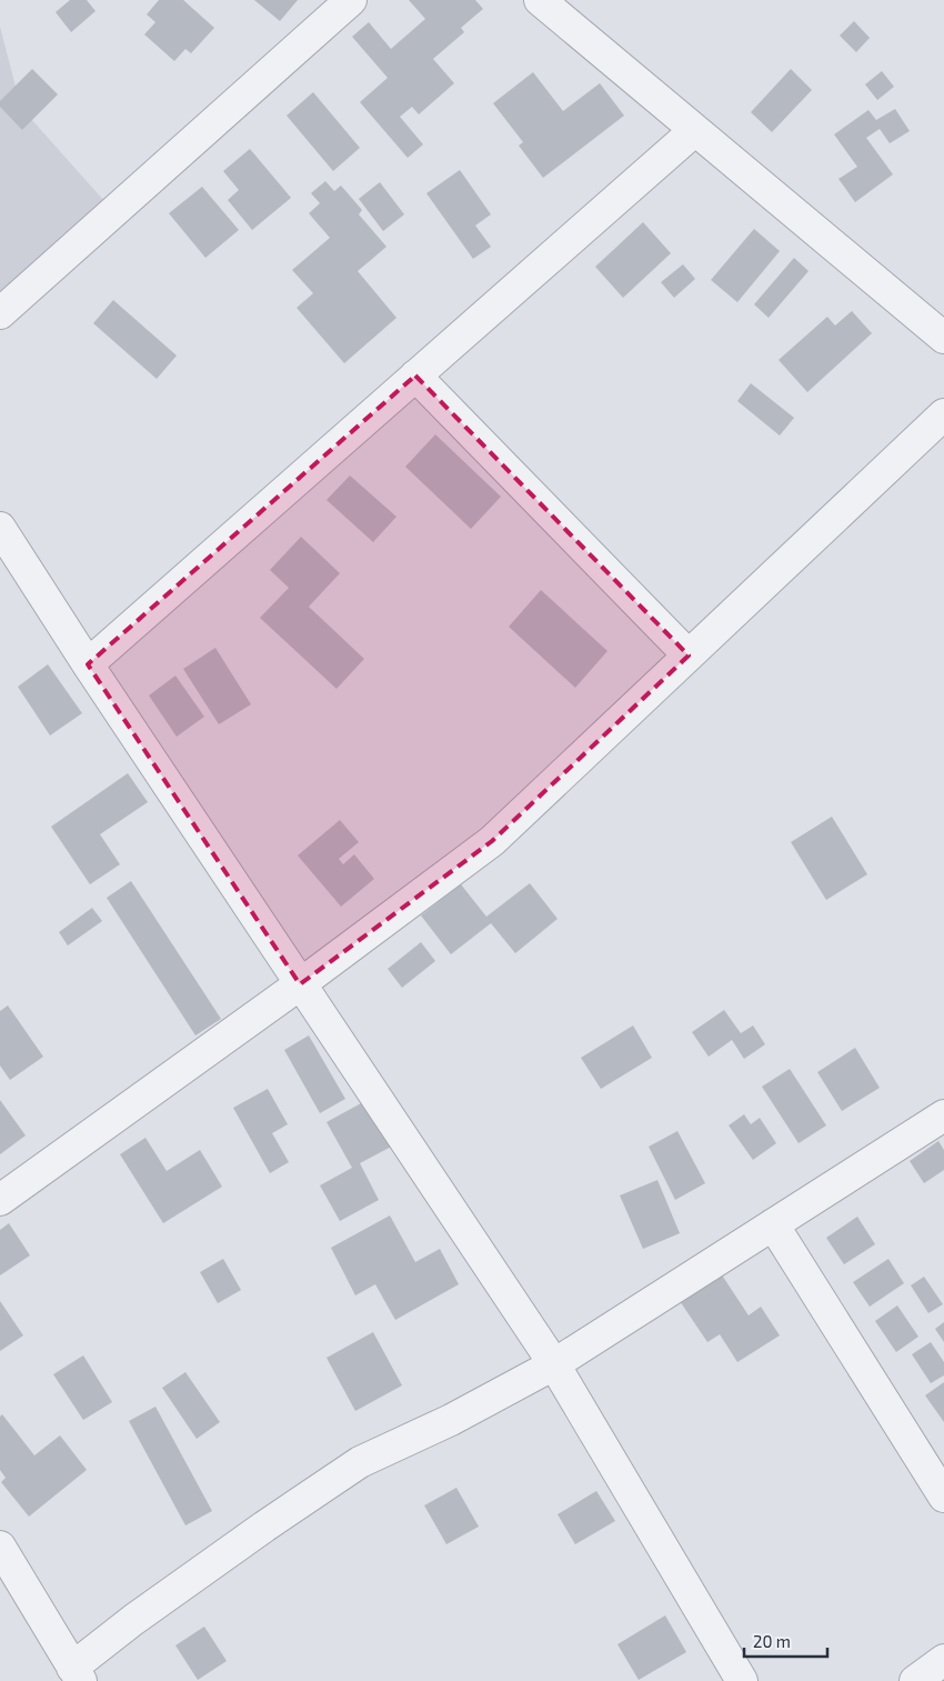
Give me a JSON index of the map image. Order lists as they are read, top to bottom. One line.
{"scale_bar":"20 m"}
